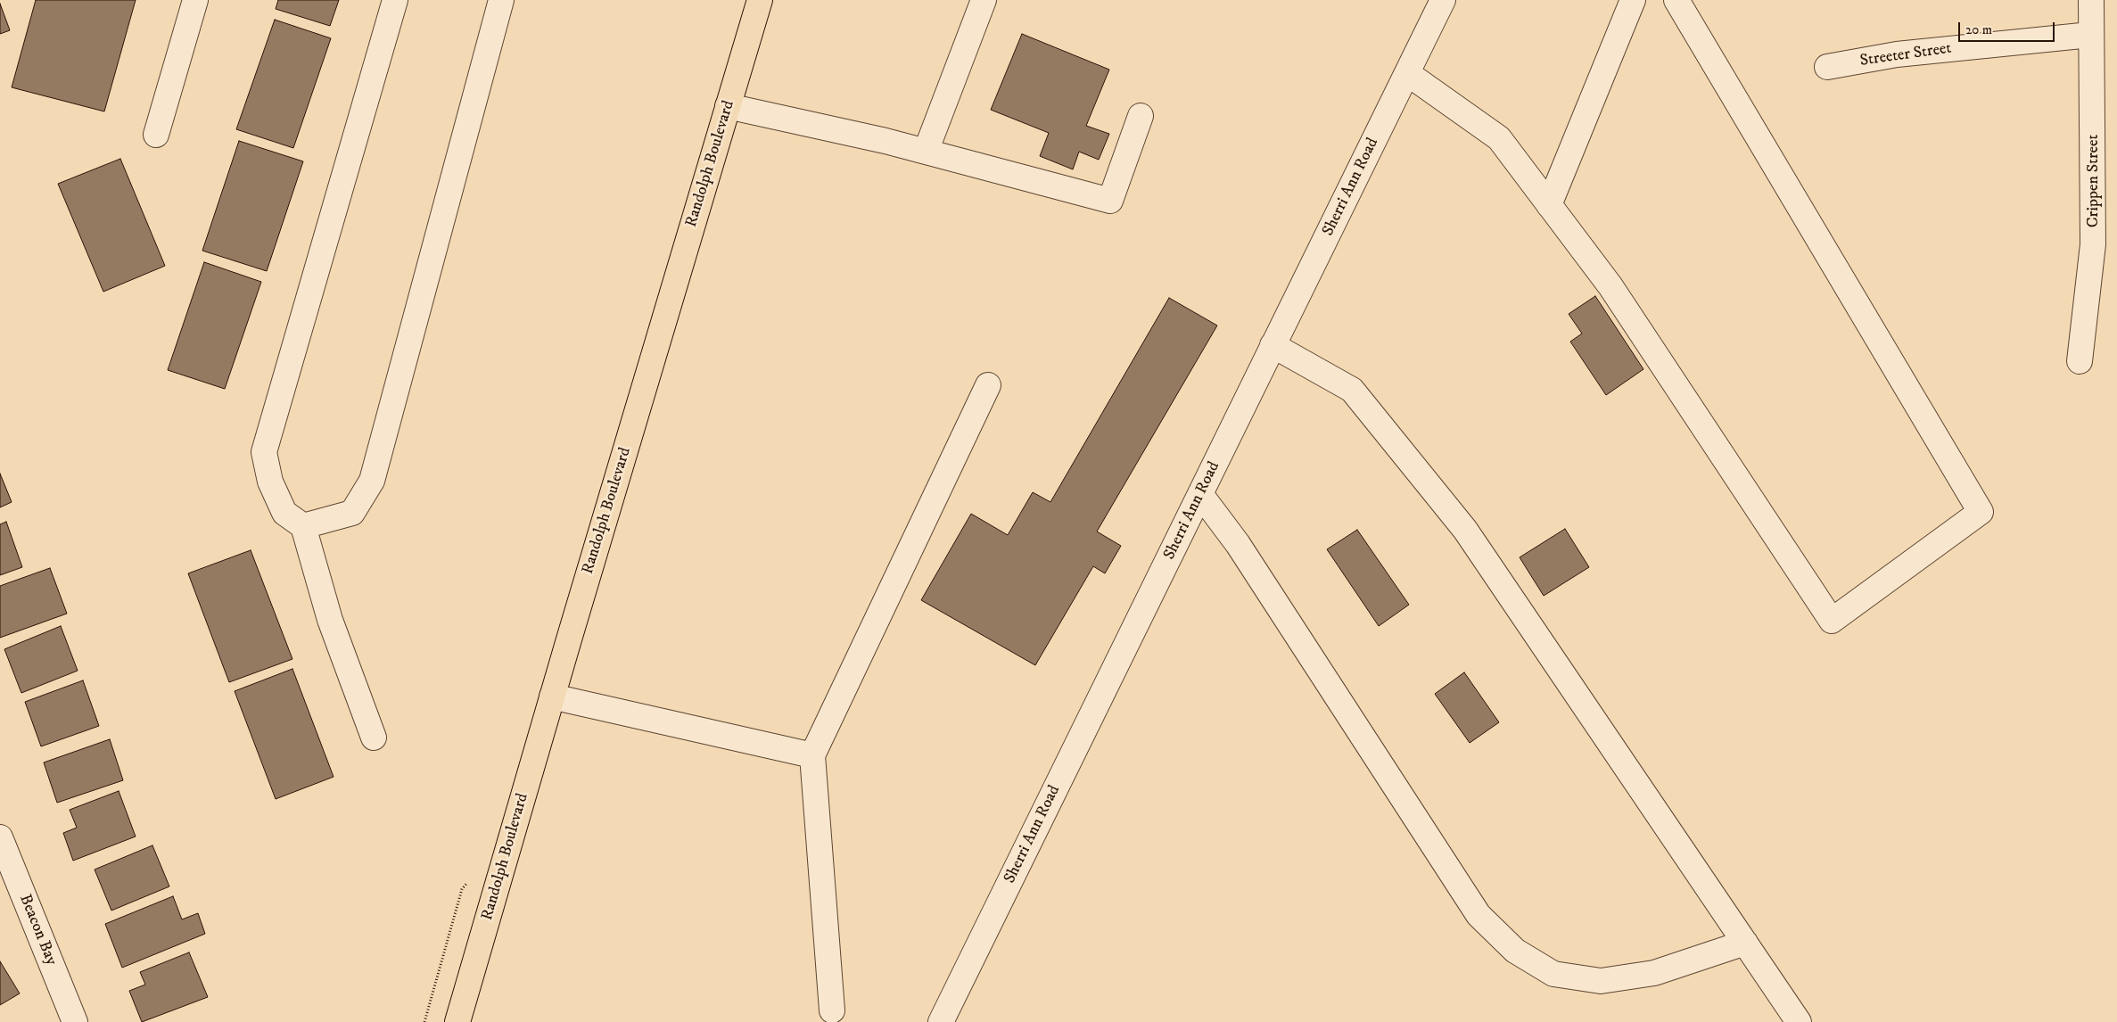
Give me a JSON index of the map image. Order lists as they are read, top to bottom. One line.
{"streets":{"main road":["Randolph Boulevard"],"street":["Streeter Street","Crippen Street","Sherri Ann Road","Beacon Bay"]},"crossings":[["Streeter Street","Crippen Street"]],"scale_bar":"20 m"}
